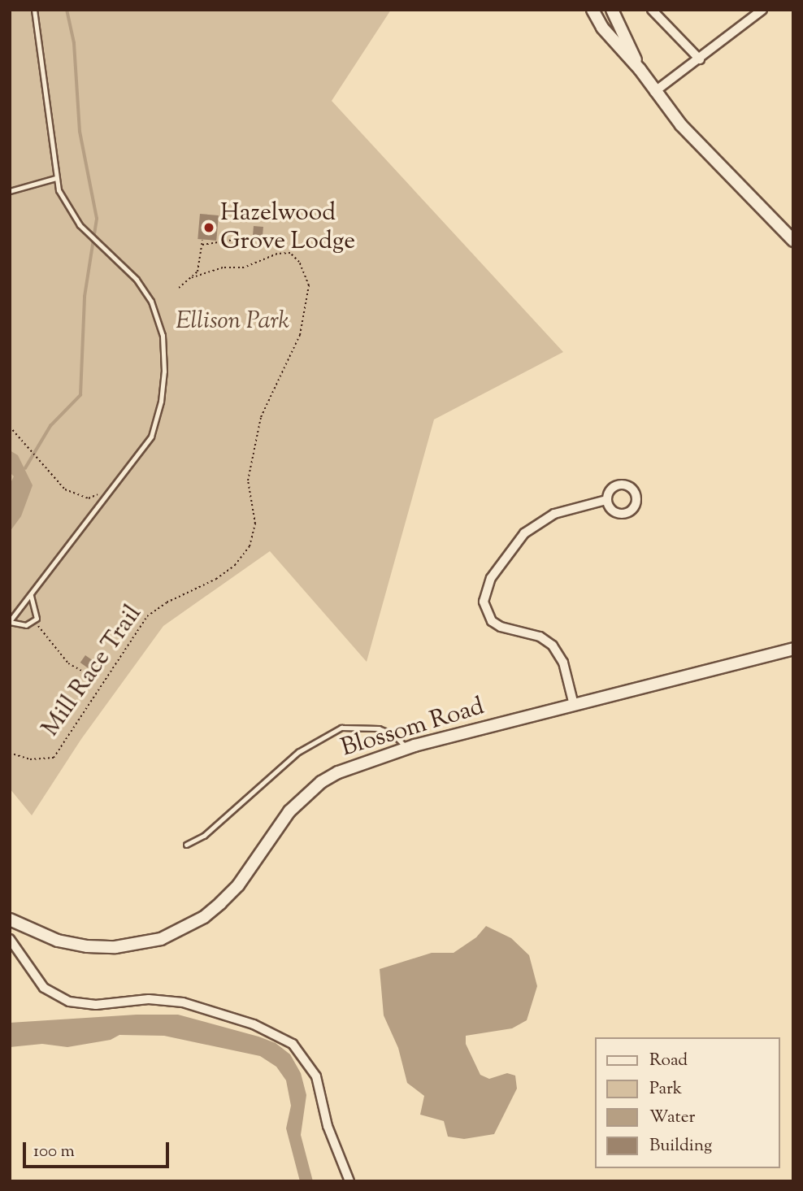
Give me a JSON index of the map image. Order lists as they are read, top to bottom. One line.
{"streets":{"street":["Blossom Road"],"path":["Mill Race Trail"]},"parks":["Ellison Park"],"places":["Hazelwood Grove Lodge"],"legend":["Road","Park","Water","Building"],"scale_bar":"100 m"}
